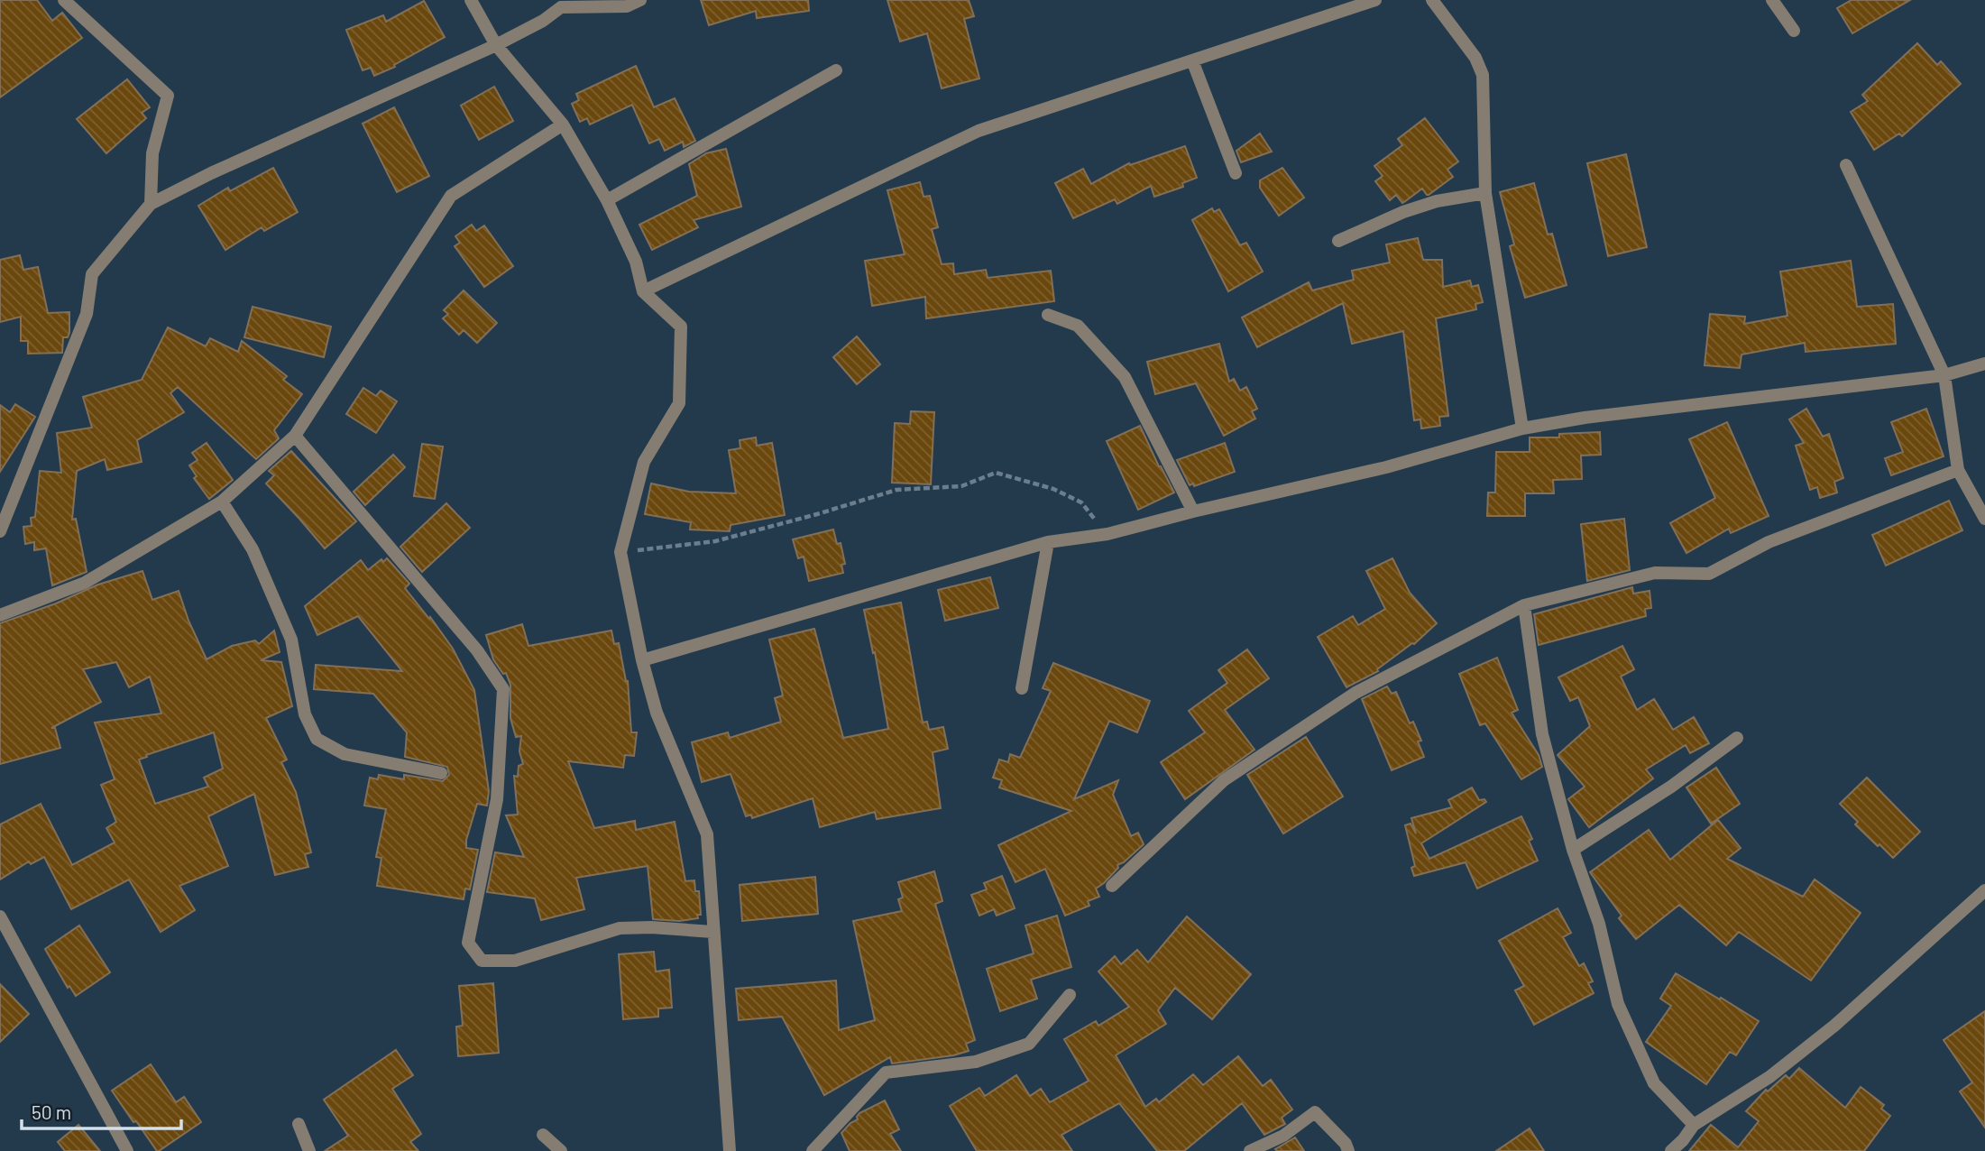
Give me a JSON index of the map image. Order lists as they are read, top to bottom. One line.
{"scale_bar":"50 m"}
